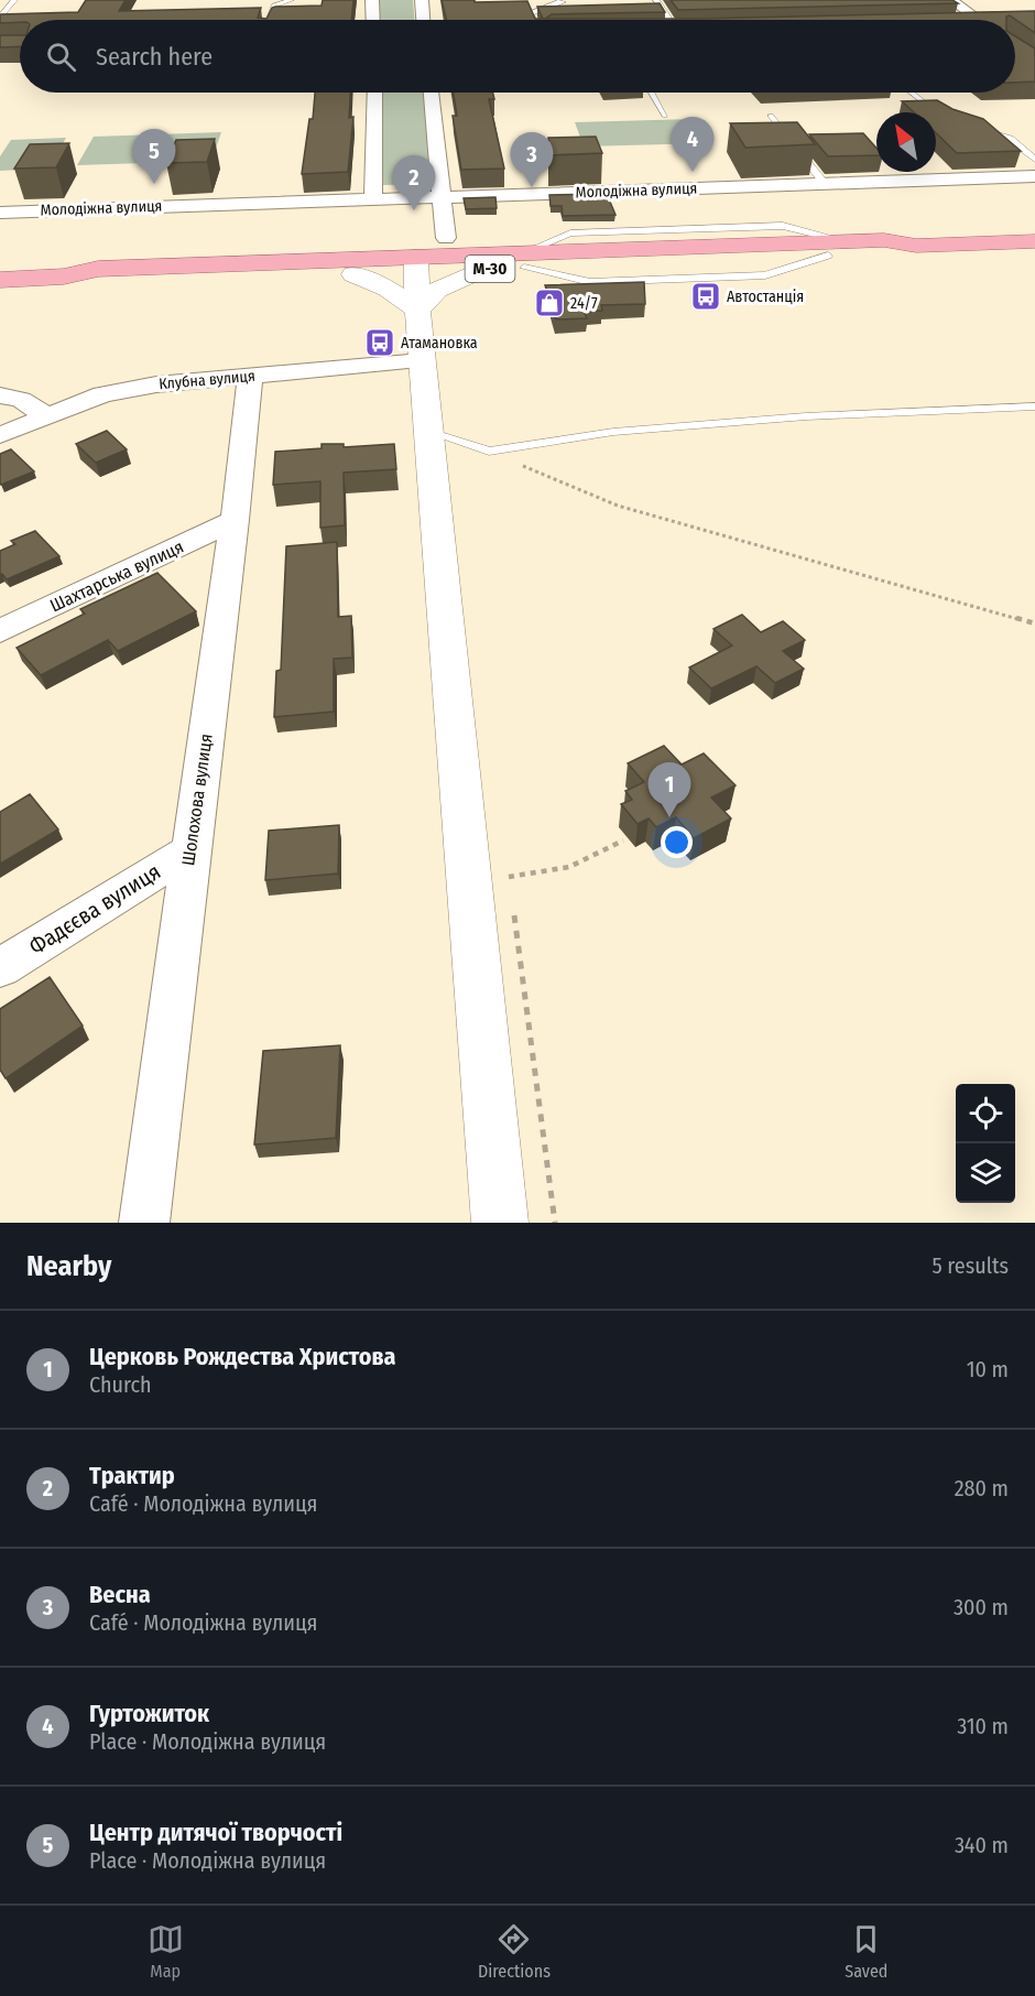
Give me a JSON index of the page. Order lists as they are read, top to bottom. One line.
{"streets":{"highway":["М-30"],"street":["Молодіжна вулиця","Клубна вулиця","Шахтарська вулиця","Шолохова вулиця","Фадєєва вулиця"]},"crossings":[["Клубна вулиця","Шолохова вулиця"],["Шахтарська вулиця","Шолохова вулиця"],["Шолохова вулиця","Фадєєва вулиця"]],"places":{"bus stop":["Автостанція","Атамановка"],"shop":["24/7"]},"north":"top left","page":{"search":"Search here","pins":["4","5","3","2","1"],"heading":["Nearby","5 results"],"list":[{"mark":"1","name":"Церковь Рождества Христова","note":"Church","value":"10 m"},{"mark":"2","name":"Трактир","note":"Café · Молодіжна вулиця","value":"280 m"},{"mark":"3","name":"Весна","note":"Café · Молодіжна вулиця","value":"300 m"},{"mark":"4","name":"Гуртожиток","note":"Place · Молодіжна вулиця","value":"310 m"},{"mark":"5","name":"Центр дитячої творчості","note":"Place · Молодіжна вулиця","value":"340 m"}],"nav":["Map","Directions","Saved"]}}
